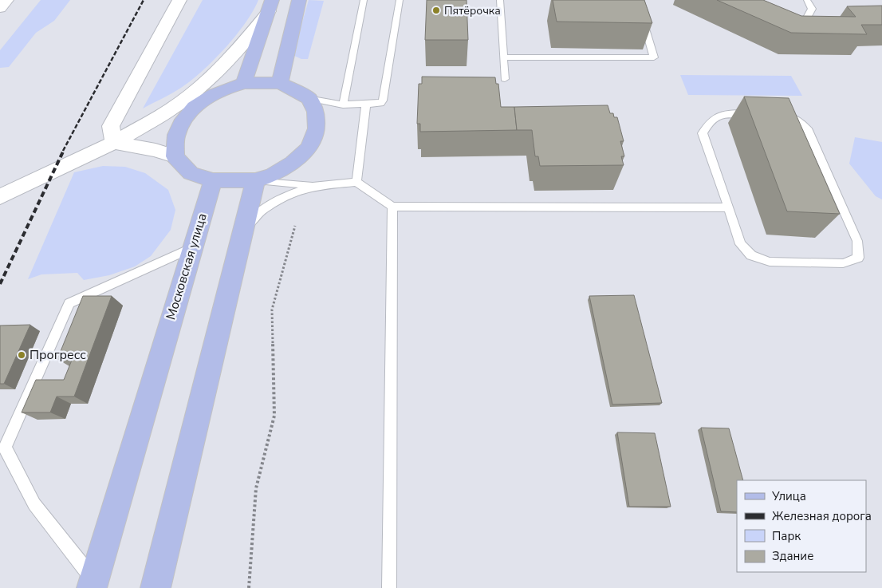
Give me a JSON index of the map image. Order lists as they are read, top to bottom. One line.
{"streets":{"main road":["Московская улица"]},"places":["Пятёрочка","Прогресс"],"legend":["Улица","Железная дорога","Парк","Здание"]}
